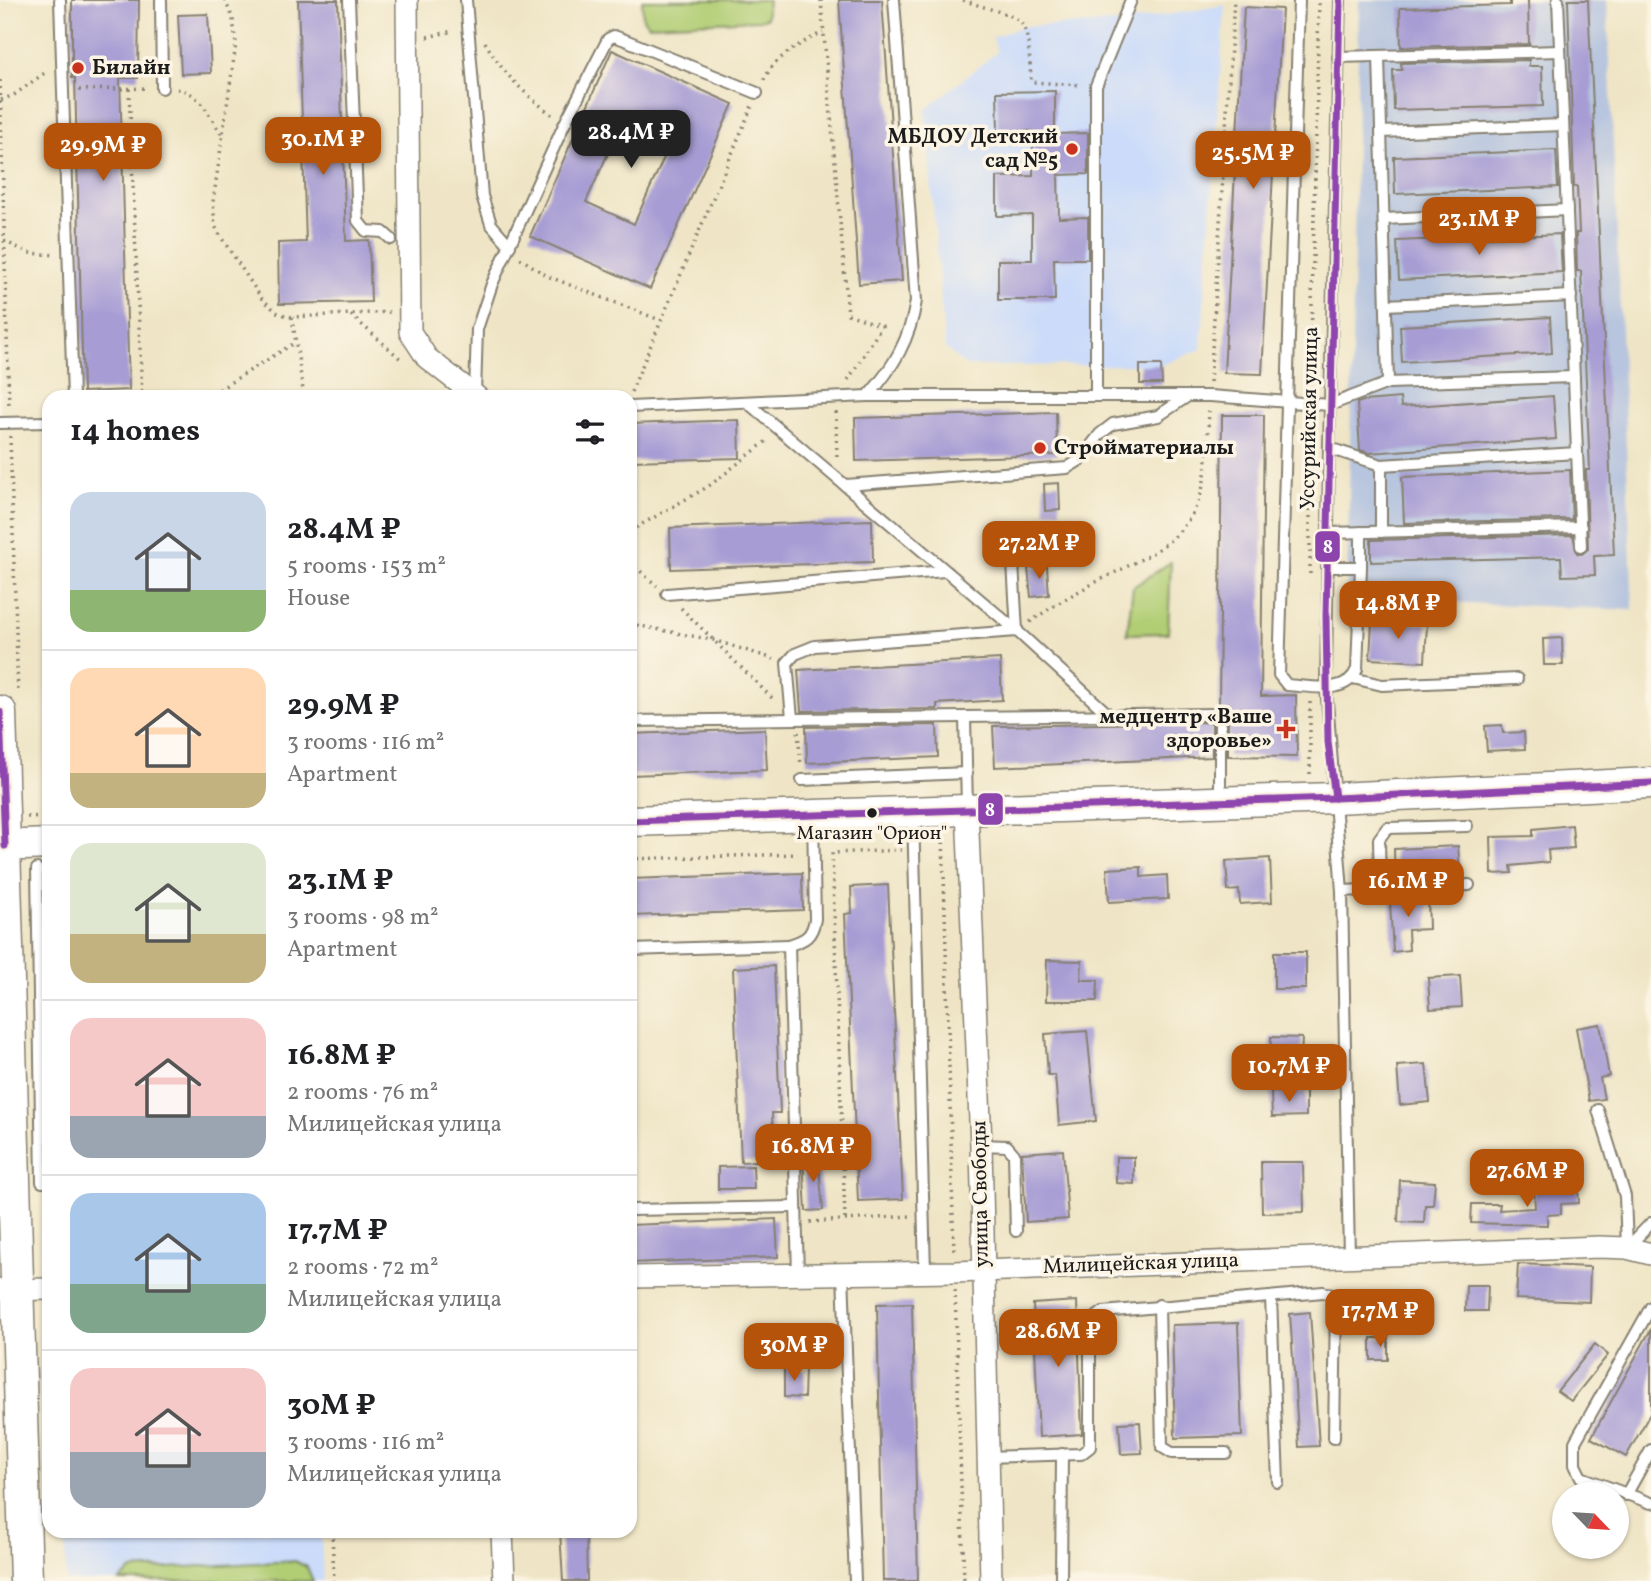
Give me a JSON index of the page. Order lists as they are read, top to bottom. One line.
{"streets":{"street":["улица Свободы","Милицейская улица"],"lane":["Уссурийская улица"]},"crossings":[["Уссурийская улица","Милицейская улица"],["улица Свободы","Милицейская улица"]],"places":{"other":["Билайн","МБДОУ Детский сад №5","Стройматериалы","Магазин \"Орион\""],"health":["медцентр «Ваше здоровье»"]},"lines":["transit line 8"],"north":"bottom right","page":{"price":["28.4M ₽","30.1M ₽","29.9M ₽","25.5M ₽","23.1M ₽","27.2M ₽","14.8M ₽","16.1M ₽","10.7M ₽","16.8M ₽","27.6M ₽","17.7M ₽","28.6M ₽","30M ₽"],"heading":"14 homes","list":[{"name":"28.4M ₽","note":"5 rooms · 153 m² · House"},{"name":"29.9M ₽","note":"3 rooms · 116 m² · Apartment"},{"name":"23.1M ₽","note":"3 rooms · 98 m² · Apartment"},{"name":"16.8M ₽","note":"2 rooms · 76 m² · Милицейская улица"},{"name":"17.7M ₽","note":"2 rooms · 72 m² · Милицейская улица"},{"name":"30M ₽","note":"3 rooms · 116 m² · Милицейская улица"}]}}
